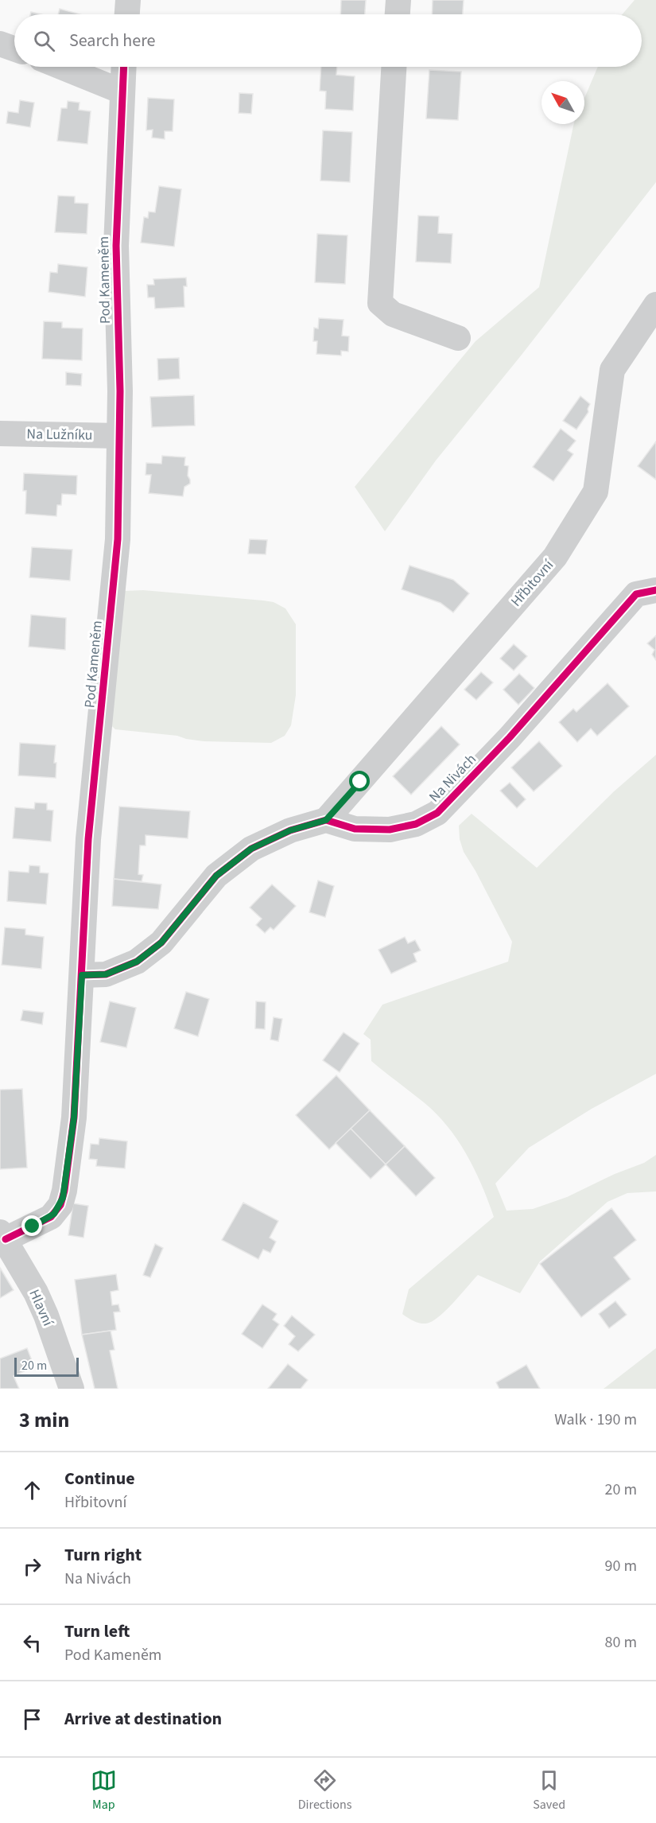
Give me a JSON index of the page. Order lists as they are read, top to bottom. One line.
{"streets":{"street":["Pod Kameněm","Na Lužníku","Hřbitovní","Na Nivách","Hlavní"]},"crossings":[["Pod Kameněm","Na Lužníku"],["Pod Kameněm","Hlavní"],["Hřbitovní","Na Nivách"]],"scale_bar":"20 m","north":"top left","page":{"search":"Search here","scale":"20 m","heading":["3 min","Walk · 190 m"],"list":[["Continue","Hřbitovní","20 m"],["Turn right","Na Nivách","90 m"],["Turn left","Pod Kameněm","80 m"],"Arrive at destination"],"nav":["Map","Directions","Saved"]}}
